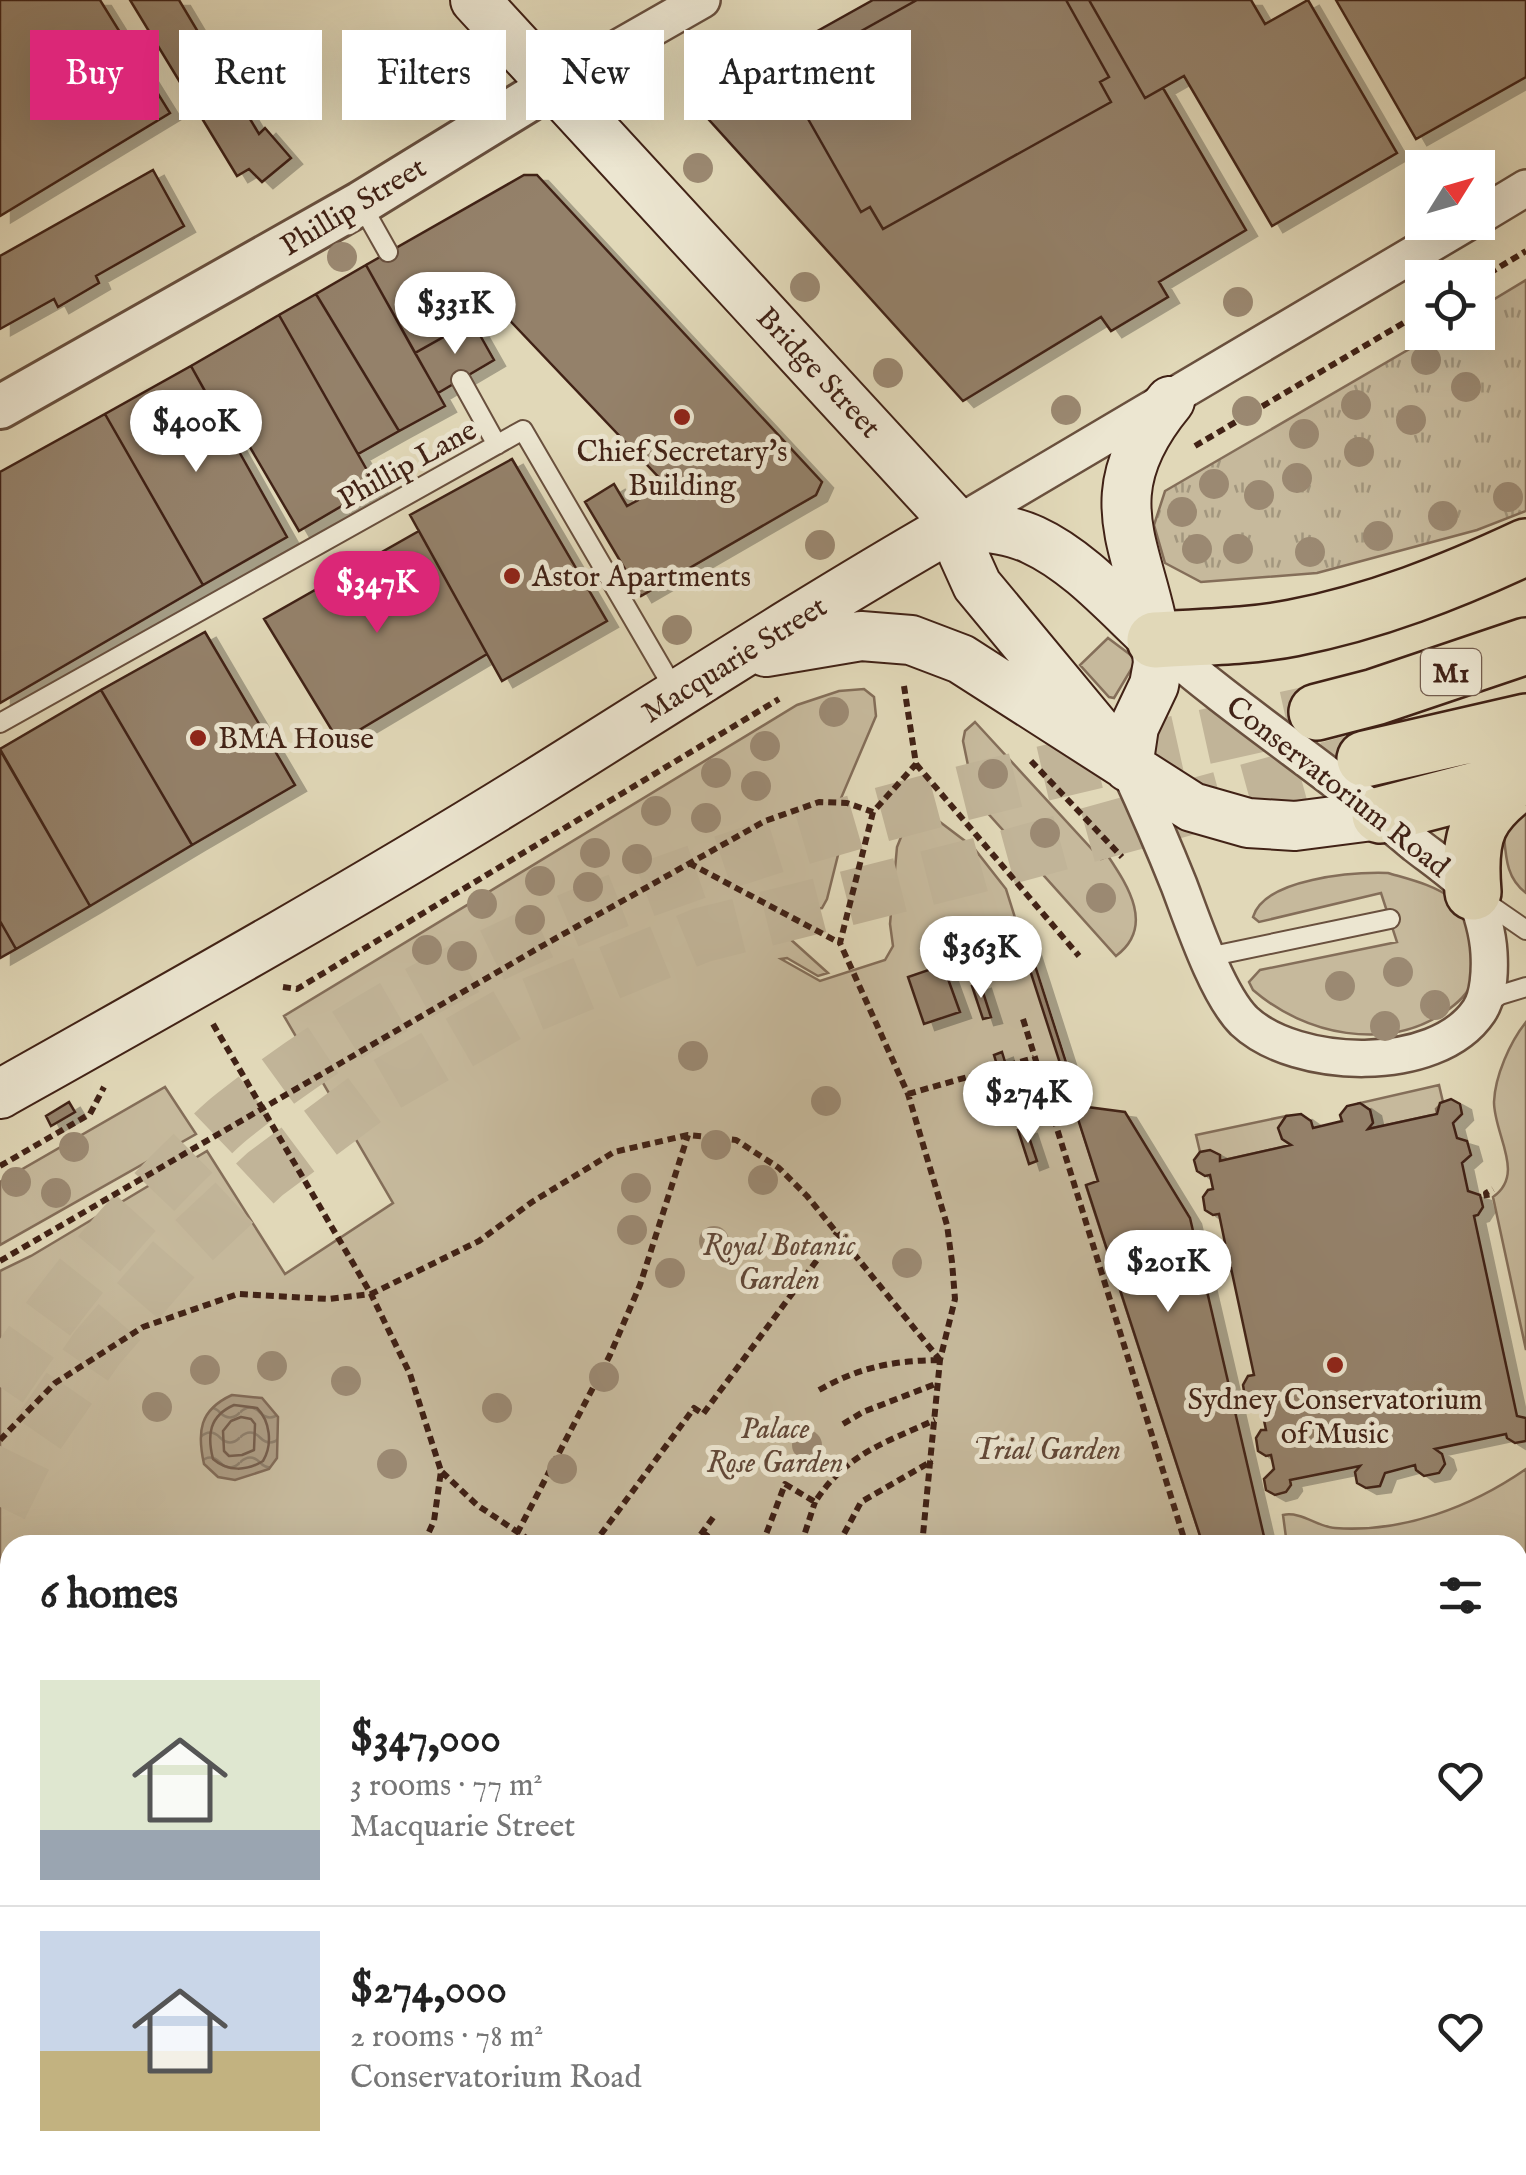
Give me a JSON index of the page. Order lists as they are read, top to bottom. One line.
{"streets":{"highway":["M1"],"main road":["Bridge Street","Macquarie Street","Conservatorium Road"],"street":["Phillip Street"],"lane":["Phillip Lane"]},"crossings":[["Bridge Street","Macquarie Street"],["Bridge Street","Conservatorium Road"],["Phillip Lane","Macquarie Street"],["Macquarie Street","Conservatorium Road"]],"parks":["Royal Botanic Garden","Palace Rose Garden","Trial Garden"],"places":["Chief Secretary's Building","Astor Apartments","BMA House","Sydney Conservatorium of Music"],"north":"top right","page":{"chip":["Buy","Rent","Filters","New","Apartment"],"price":["$331K","$400K","$347K","$363K","$274K","$201K"],"heading":"6 homes","list":[{"name":"$347,000","note":"3 rooms · 77 m² · Macquarie Street"},{"name":"$274,000","note":"2 rooms · 78 m² · Conservatorium Road"}]}}
